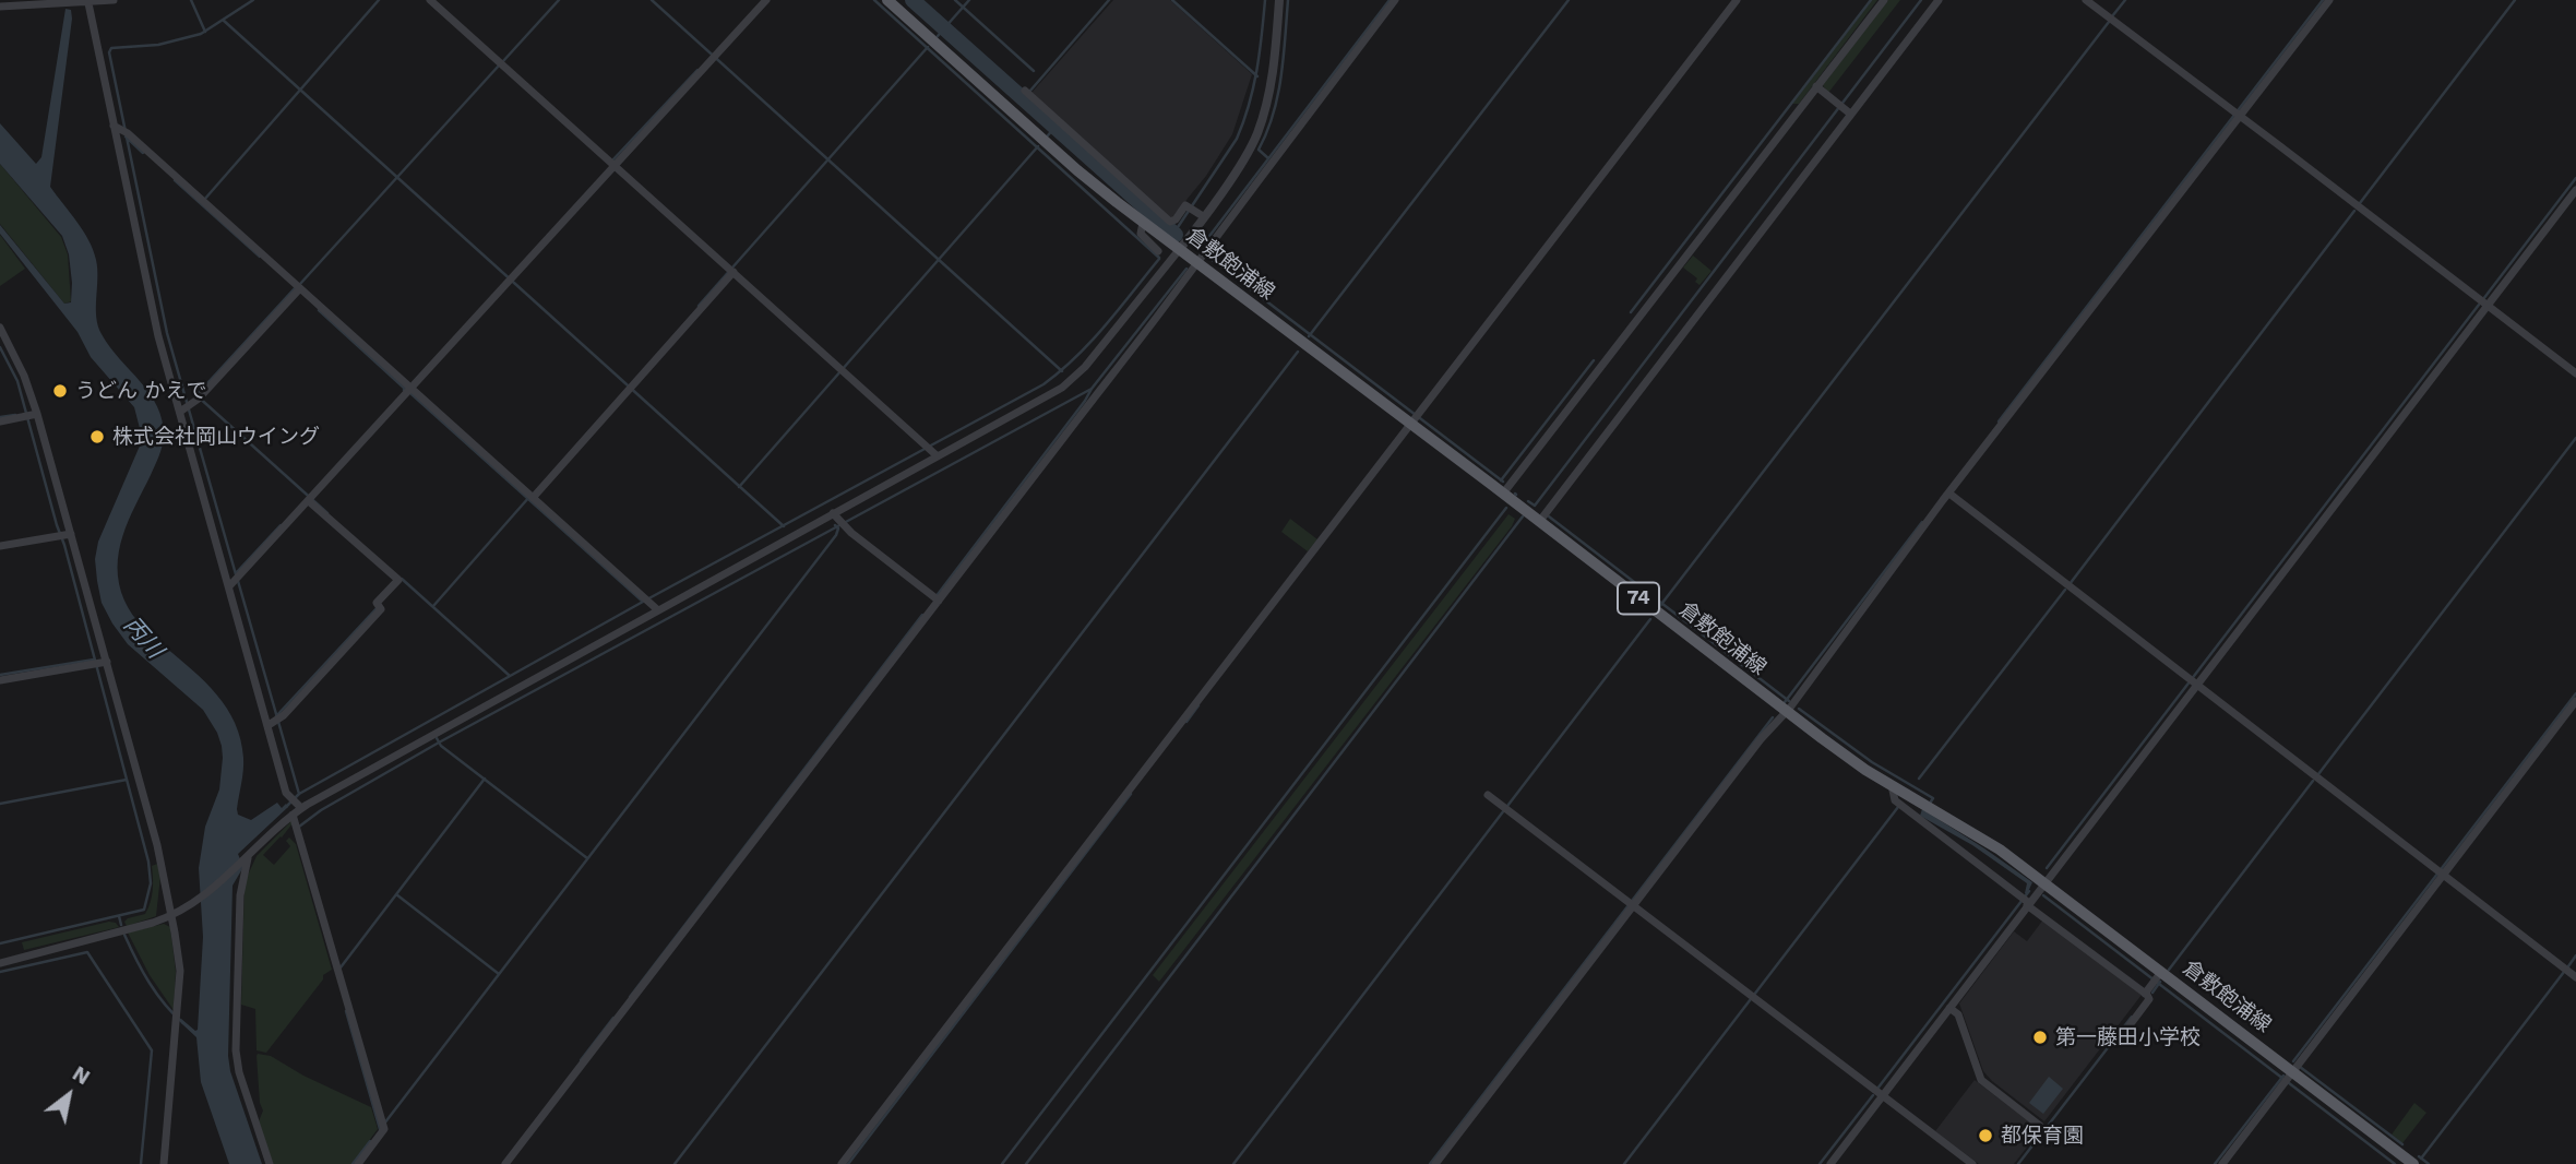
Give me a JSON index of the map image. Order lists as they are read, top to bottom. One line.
{"streets":{"main road":["倉敷飽浦線","74"]},"water":["丙川"],"places":["うどん かえで","株式会社岡山ウイング","第一藤田小学校","都保育園"],"north":"top right"}
